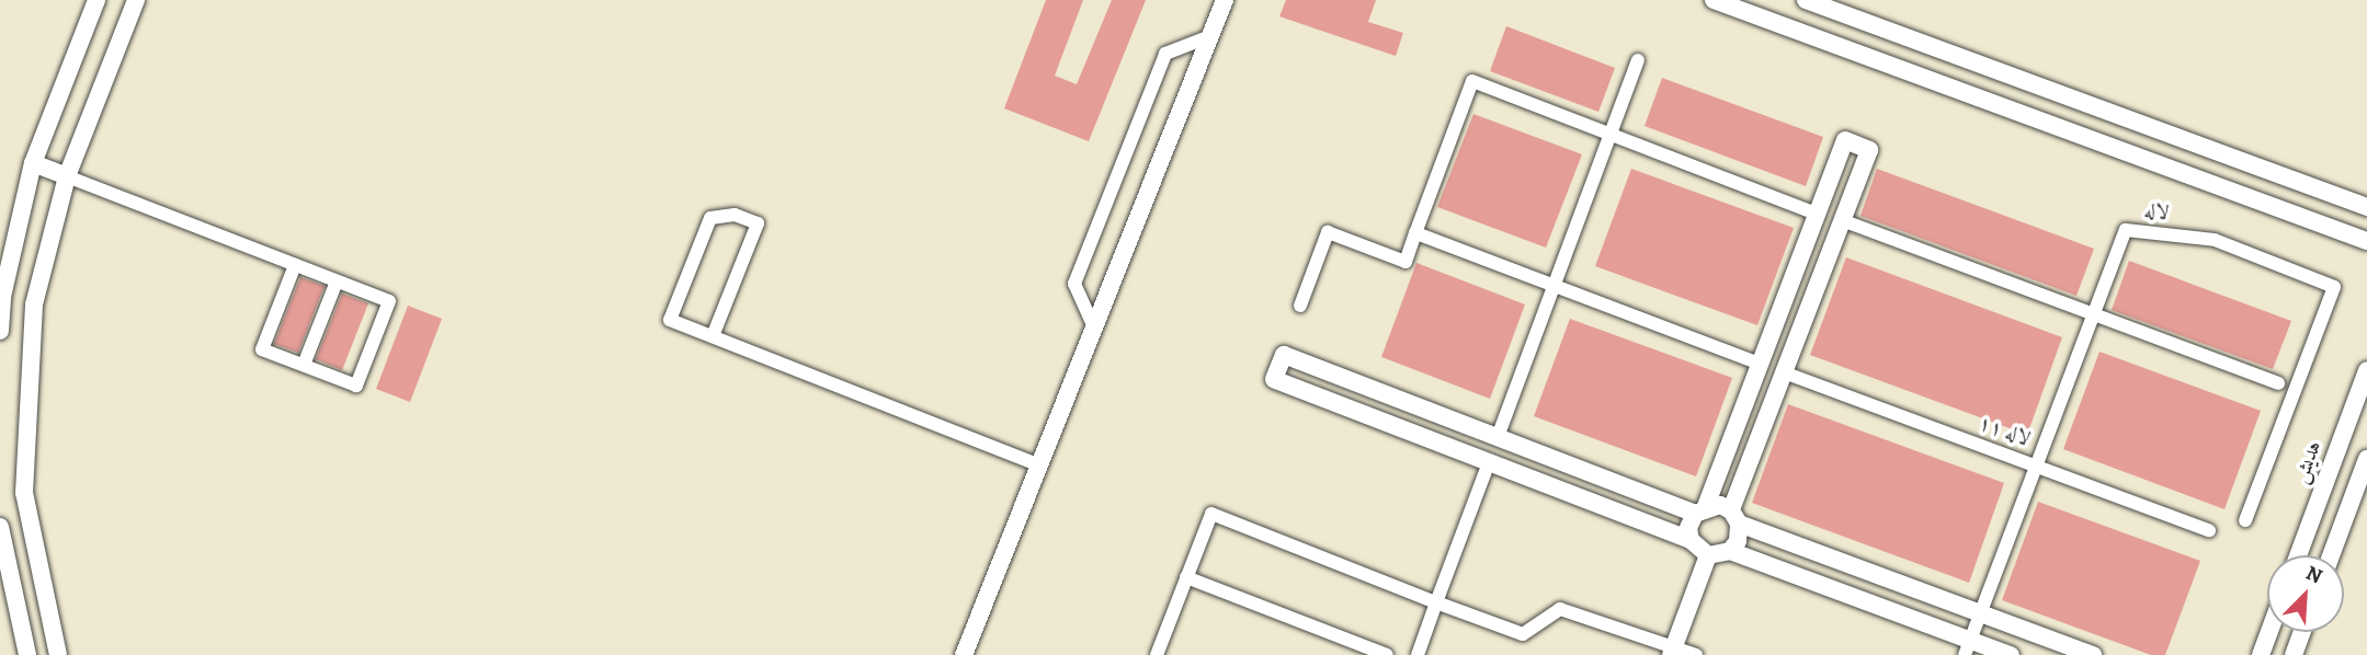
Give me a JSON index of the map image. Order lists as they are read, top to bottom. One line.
{"streets":{"street":["لاله","لاله ۱۱","هدیش"]},"crossings":[["لاله","لاله ۱۱"]],"north":"top right"}
